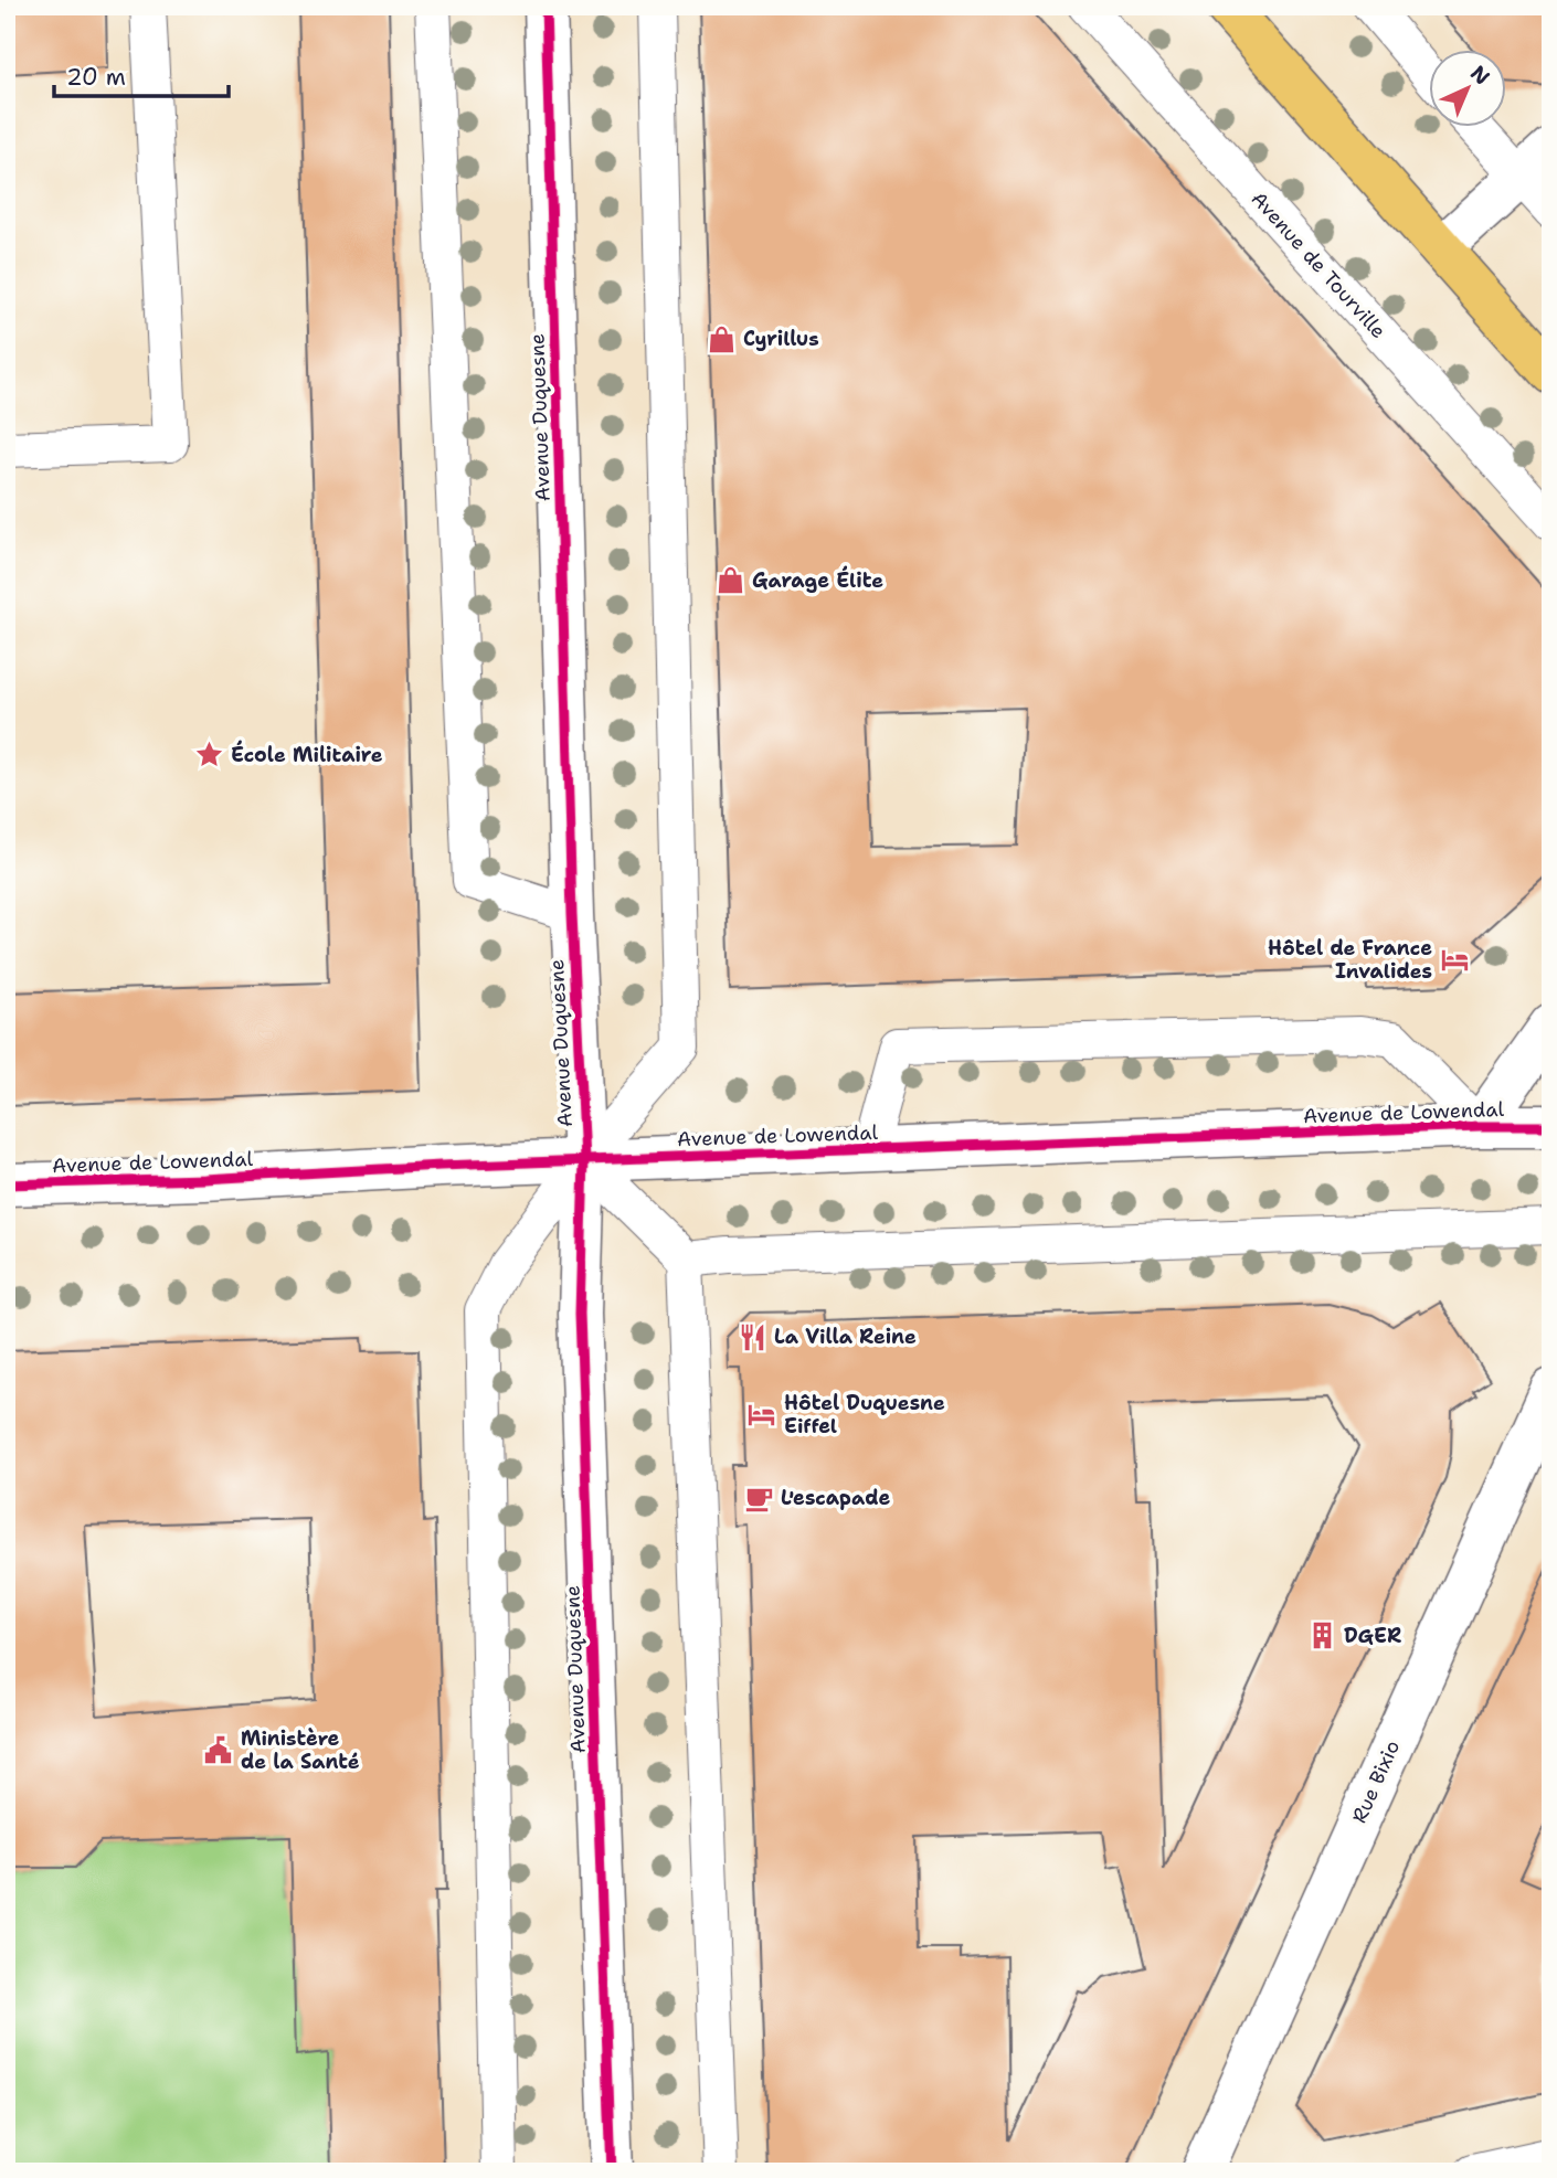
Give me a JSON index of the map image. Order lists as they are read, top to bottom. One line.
{"streets":{"street":["Avenue Duquesne","Avenue de Lowendal","Rue Bixio"],"lane":["Avenue de Tourville"]},"crossings":[["Avenue Duquesne","Avenue de Lowendal"]],"places":{"shop":["Cyrillus","Garage Élite"],"place":["École Militaire"],"hotel":["Hôtel de France Invalides","Hôtel Duquesne Eiffel"],"restaurant":["La Villa Reine"],"cafe":["L'escapade"],"building":["DGER"],"public building":["Ministère de la Santé"]},"scale_bar":"20 m","north":"top right"}
